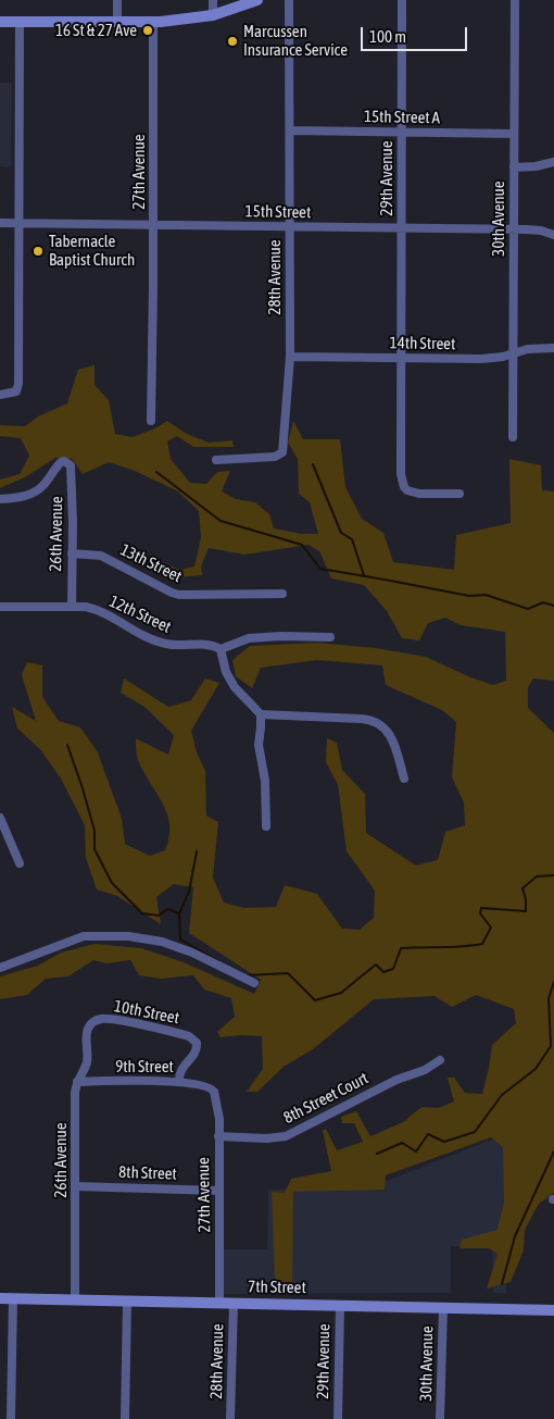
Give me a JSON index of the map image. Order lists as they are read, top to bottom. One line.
{"streets":{"street":["15th Street A","27th Avenue","29th Avenue","15th Street","30th Avenue","28th Avenue","14th Street","26th Avenue","13th Street","12th Street","10th Street","9th Street","8th Street Court","8th Street","7th Street"]},"crossings":[["15th Street A","29th Avenue"],["15th Street A","30th Avenue"],["15th Street A","28th Avenue"],["27th Avenue","15th Street"],["27th Avenue","9th Street"],["27th Avenue","8th Street Court"],["27th Avenue","8th Street"],["27th Avenue","7th Street"],["29th Avenue","15th Street"],["29th Avenue","14th Street"],["29th Avenue","7th Street"],["15th Street","30th Avenue"],["15th Street","28th Avenue"],["30th Avenue","14th Street"],["30th Avenue","7th Street"],["28th Avenue","14th Street"],["28th Avenue","7th Street"],["26th Avenue","13th Street"],["26th Avenue","12th Street"],["26th Avenue","10th Street"],["26th Avenue","9th Street"],["26th Avenue","8th Street"],["26th Avenue","7th Street"],["10th Street","9th Street"]],"places":["16 St & 27 Ave","Marcussen Insurance Service","Tabernacle Baptist Church"],"scale_bar":"100 m"}
